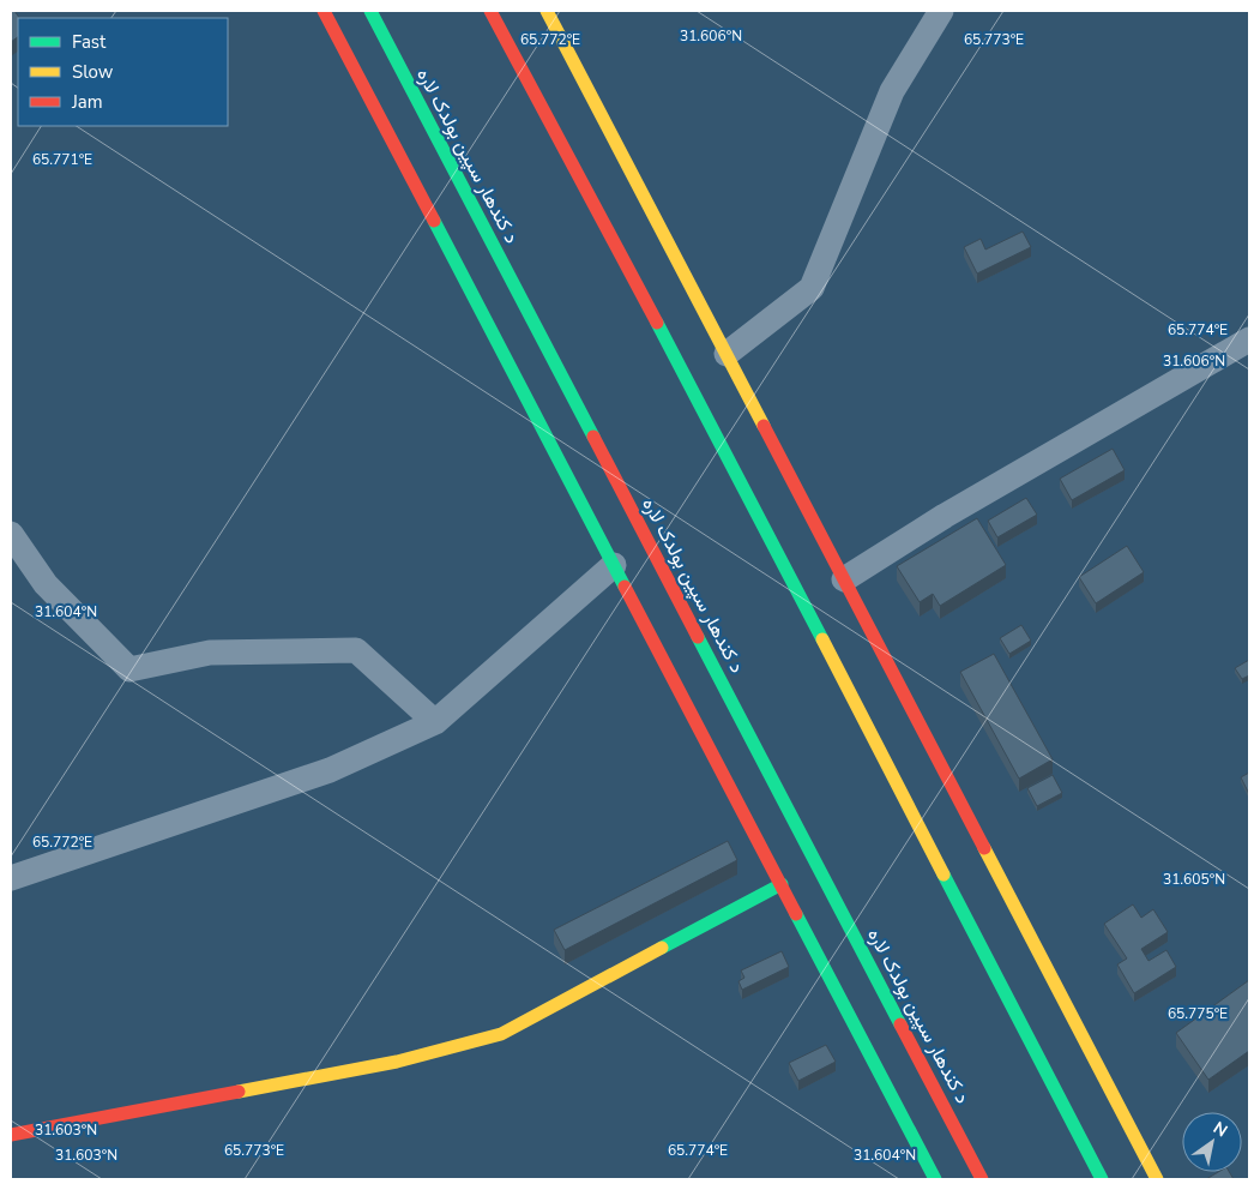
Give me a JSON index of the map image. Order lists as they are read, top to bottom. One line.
{"streets":{"main road":["د کندهار سپین بولدک لاره"]},"legend":["Fast","Slow","Jam"],"north":"top right","coordinates":["31.606°N","65.772°E","65.773°E","65.771°E","65.774°E","31.604°N","31.605°N","65.775°E","31.603°N"]}
